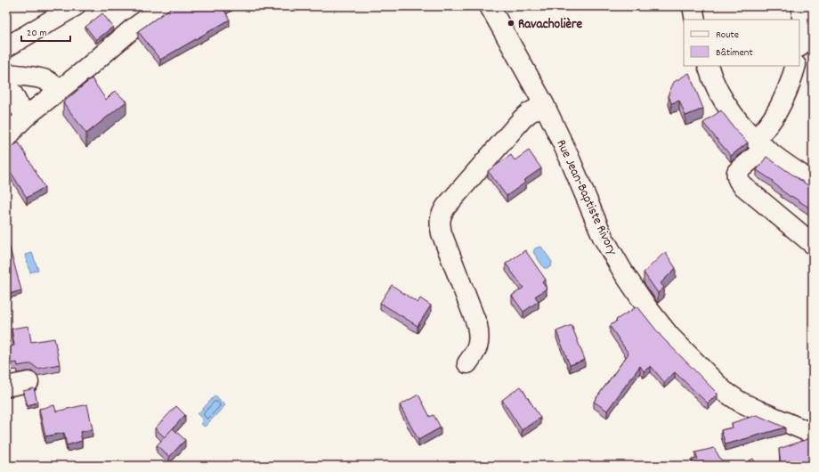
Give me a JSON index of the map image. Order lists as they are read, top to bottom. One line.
{"streets":{"street":["Rue Jean-Baptiste Rivory"]},"places":["Ravacholière"],"legend":["Route","Bâtiment"],"scale_bar":"20 m"}
